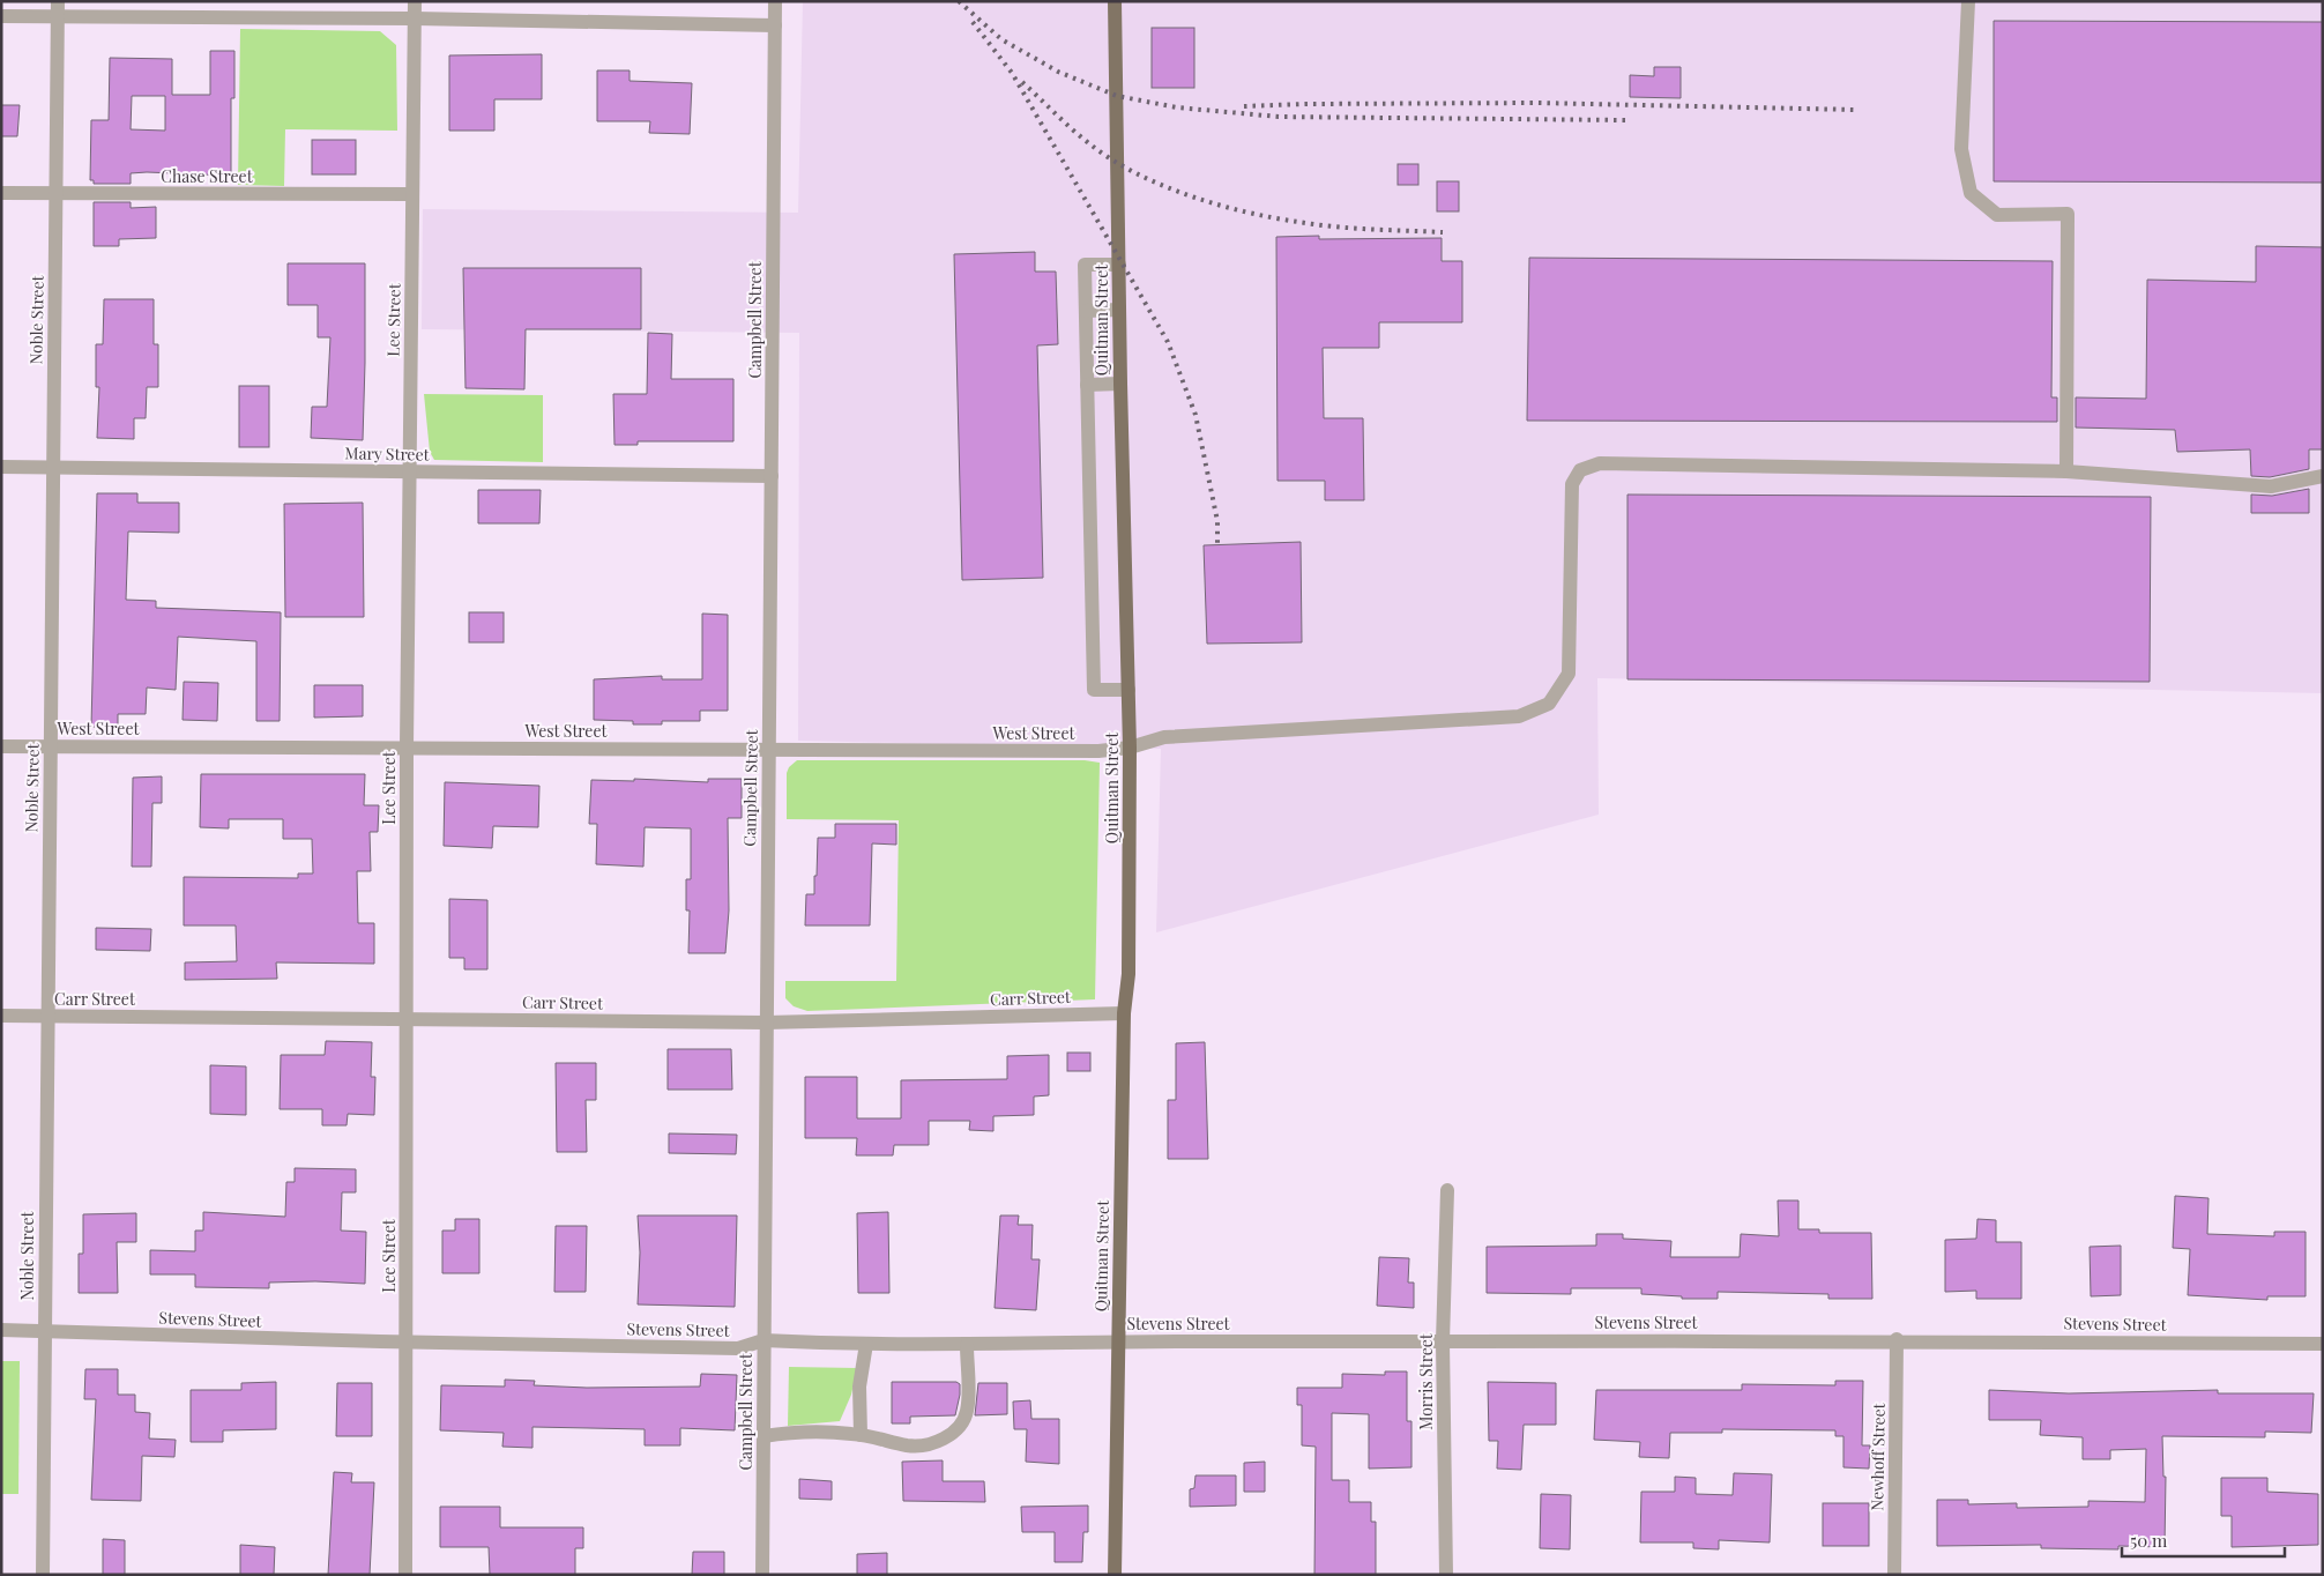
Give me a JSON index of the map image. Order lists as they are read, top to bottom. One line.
{"streets":{"main road":["Quitman Street"],"street":["Chase Street","Noble Street","Lee Street","Campbell Street","Mary Street","West Street","Carr Street","Stevens Street","Morris Street","Newhoff Street"]},"crossings":[["Chase Street","Noble Street"],["Chase Street","Lee Street"],["Noble Street","Mary Street"],["Noble Street","West Street"],["Noble Street","Carr Street"],["Noble Street","Stevens Street"],["Lee Street","Mary Street"],["Lee Street","West Street"],["Lee Street","Carr Street"],["Lee Street","Stevens Street"],["Campbell Street","Mary Street"],["Campbell Street","West Street"],["Campbell Street","Carr Street"],["Campbell Street","Stevens Street"],["Quitman Street","West Street"],["Quitman Street","Carr Street"],["Quitman Street","Stevens Street"],["Stevens Street","Morris Street"],["Stevens Street","Newhoff Street"]],"scale_bar":"50 m"}
